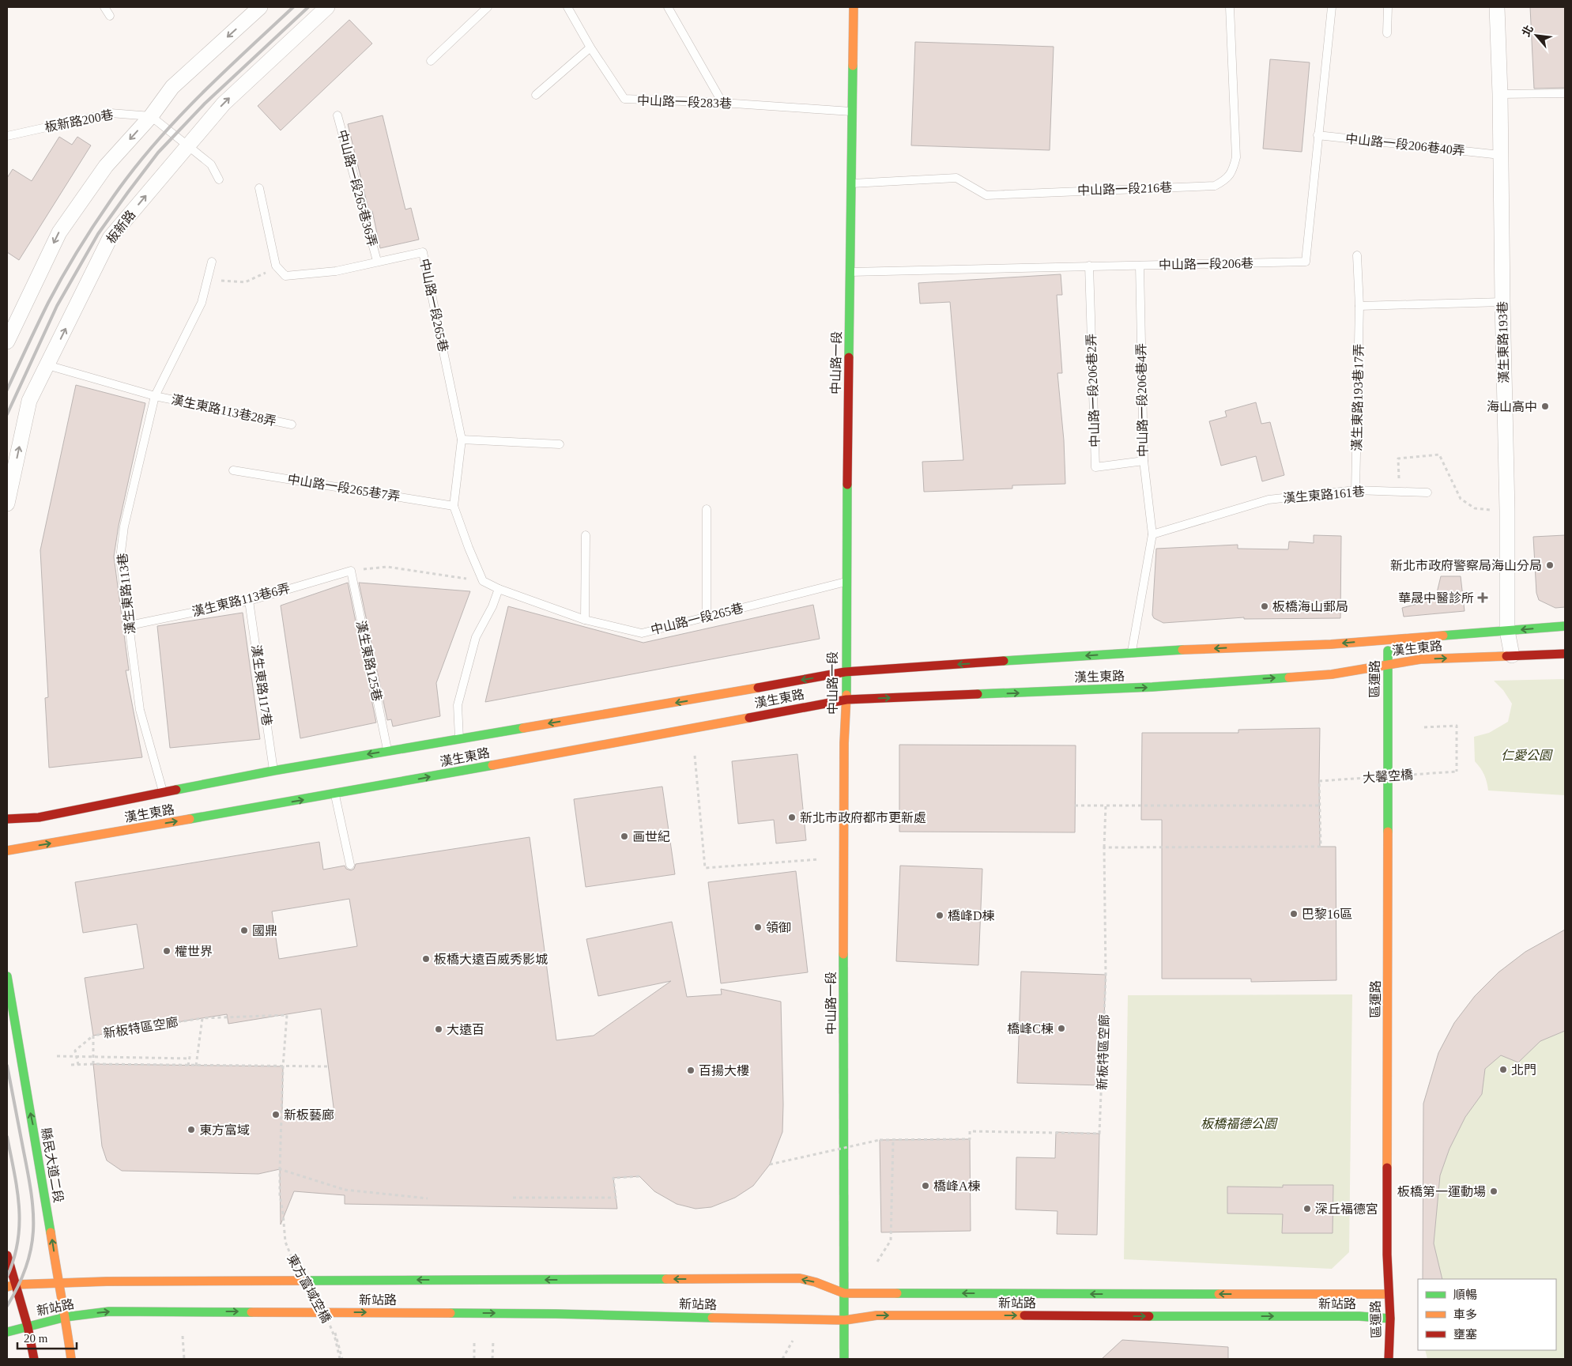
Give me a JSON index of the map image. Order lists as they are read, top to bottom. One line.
{"streets":{"street":["板新路","漢生東路193巷","中山路一段","漢生東路","區運路","縣民大道二段","新站路"],"lane":["中山路一段283巷","板新路200巷","中山路一段206巷40弄","中山路一段265巷36弄","中山路一段216巷","中山路一段206巷","中山路一段265巷","中山路一段206巷2弄","漢生東路193巷17弄","中山路一段206巷4弄","漢生東路113巷28弄","中山路一段265巷7弄","漢生東路161巷","漢生東路113巷","漢生東路113巷6弄","漢生東路125巷","漢生東路117巷"],"path":["大馨空橋","新板特區空廊","東方富域空橋"]},"crossings":[["中山路一段283巷","中山路一段"],["中山路一段206巷40弄","中山路一段206巷"],["中山路一段265巷36弄","中山路一段265巷"],["中山路一段216巷","中山路一段"],["板新路","漢生東路113巷28弄"],["中山路一段206巷","中山路一段"],["中山路一段206巷","中山路一段206巷2弄"],["中山路一段206巷","中山路一段206巷4弄"],["中山路一段265巷","中山路一段"],["中山路一段265巷","中山路一段265巷7弄"],["漢生東路193巷","漢生東路"],["中山路一段","漢生東路"],["中山路一段","新站路"],["中山路一段206巷2弄","中山路一段206巷4弄"],["漢生東路193巷17弄","漢生東路161巷"],["中山路一段206巷4弄","漢生東路161巷"],["中山路一段206巷4弄","漢生東路"],["漢生東路113巷28弄","漢生東路113巷"],["漢生東路113巷","漢生東路113巷6弄"],["漢生東路113巷","漢生東路"],["漢生東路113巷6弄","漢生東路125巷"],["漢生東路113巷6弄","漢生東路117巷"],["漢生東路","漢生東路125巷"],["漢生東路","區運路"],["漢生東路","漢生東路117巷"],["區運路","新站路"],["新板特區空廊","東方富域空橋"],["縣民大道二段","新站路"]],"one_way":["縣民大道二段"],"parks":["仁愛公園","板橋福德公園"],"places":{"other":["海山高中","新北市政府警察局海山分局","板橋海山郵局","新北市政府都市更新處","画世紀","巴黎16區","橋峰D棟","領御","國鼎","權世界","板橋大遠百威秀影城","橋峰C棟","大遠百","北門","百揚大樓","新板藝廊","東方富域","橋峰A棟","板橋第一運動場","深丘福德宮"],"health":["華晟中醫診所"]},"legend":["順暢","車多","壅塞"],"scale_bar":"20 m","north":"top left"}
